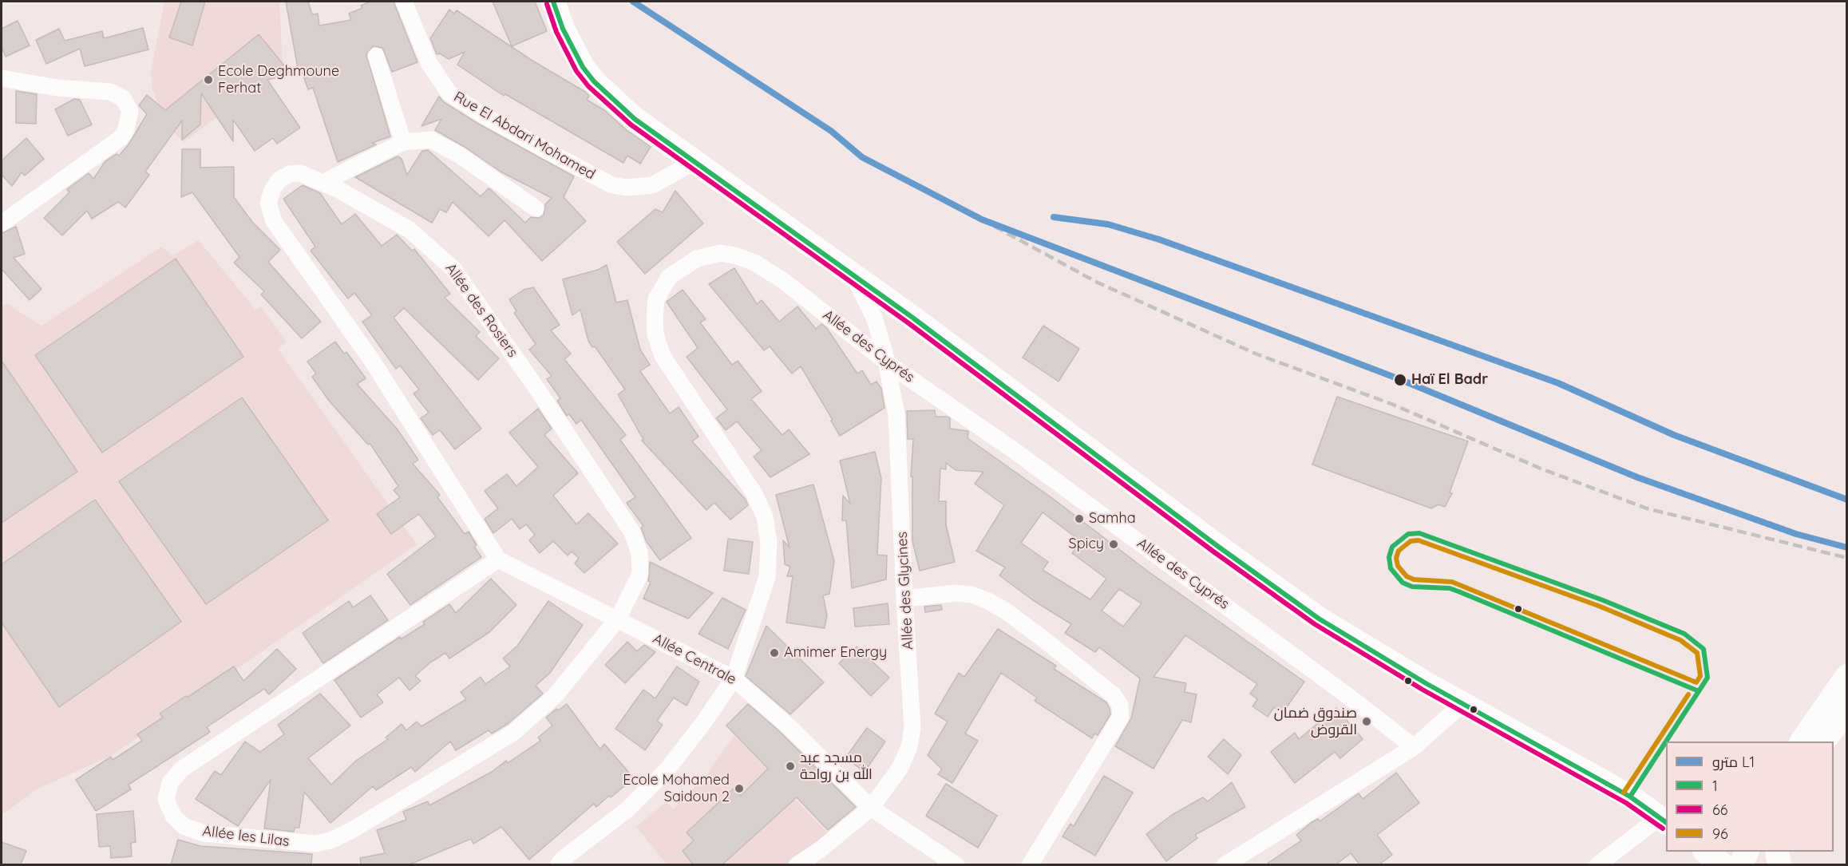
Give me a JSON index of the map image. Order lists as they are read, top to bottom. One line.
{"streets":{"street":["Rue El Abdari Mohamed","Allée des Rosiers","Allée des Cyprés","Allée des Glycines","Allée Centrale","Allée les Lilas"]},"crossings":[["Allée des Rosiers","Allée Centrale"],["Allée des Rosiers","Allée les Lilas"],["Allée des Cyprés","Allée des Glycines"],["Allée des Cyprés","Allée Centrale"],["Allée des Glycines","Allée Centrale"],["Allée Centrale","Allée les Lilas"]],"places":["Ecole Deghmoune Ferhat","Haï El Badr","Samha","Spicy","Amimer Energy","صندوق ضمان القروض","مسجد عبد الله بن رواحة","Ecole Mohamed Saidoun 2"],"lines":["metro line L1","transit line 1","transit line 66","transit line 96"],"legend":["مترو L1","1","66","96"]}
